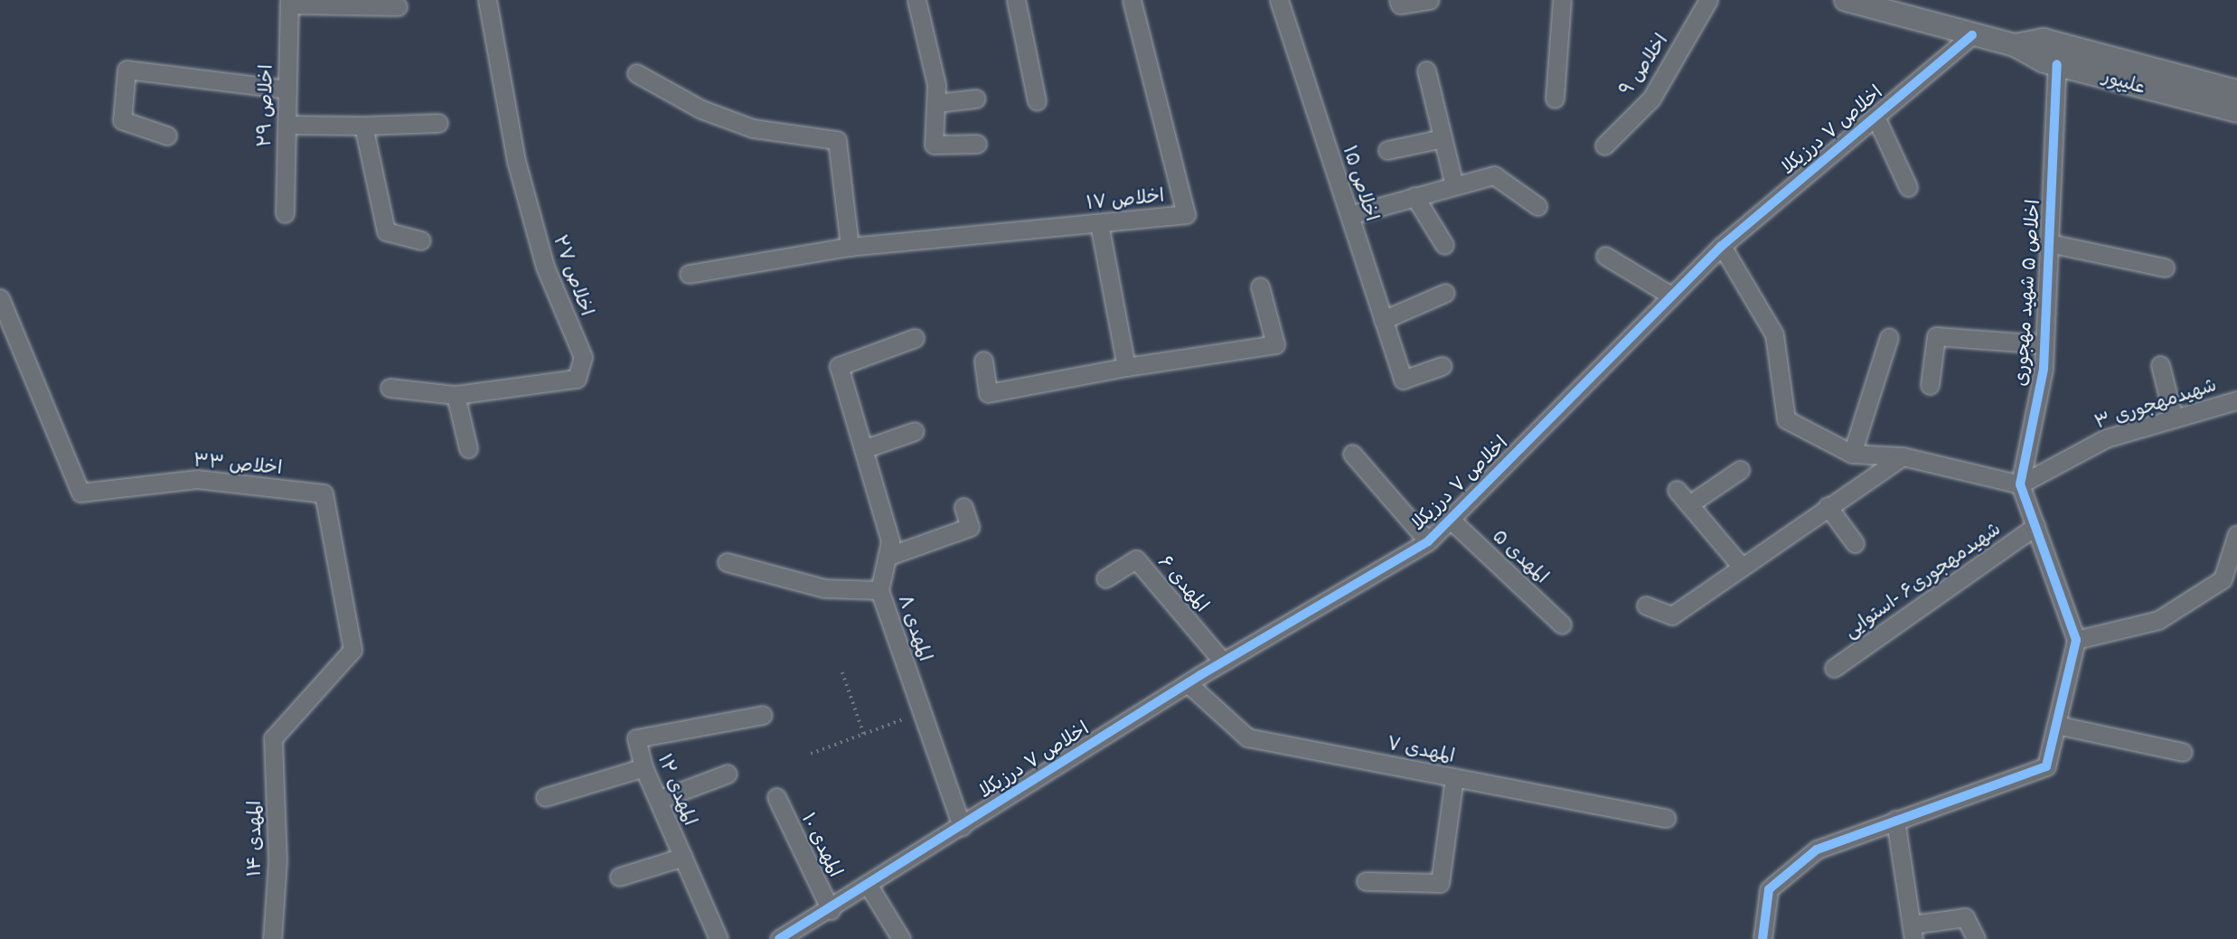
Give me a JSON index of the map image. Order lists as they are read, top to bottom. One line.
{"streets":{"main road":["علیپور"],"street":["اخلاص ۹","اخلاص ۲۹","اخلاص ۷ درزیکلا","اخلاص ۱۵","اخلاص ۱۷","اخلاص ۲۷","اخلاص ۵ شهید مهجوری","شهیدمهجوری ۳","اخلاص ۳۳","المهدی ۵","شهیدمهجوری۶ -استوایی","المهدی ۶","المهدی ۸","المهدی ۷","المهدی ۱۲","المهدی ۱۴","المهدی ۱۰"]},"crossings":[["علیپور","اخلاص ۷ درزیکلا"],["علیپور","اخلاص ۵ شهید مهجوری"],["اخلاص ۷ درزیکلا","المهدی ۵"],["اخلاص ۷ درزیکلا","المهدی ۶"],["اخلاص ۷ درزیکلا","المهدی ۸"],["اخلاص ۷ درزیکلا","المهدی ۷"],["اخلاص ۷ درزیکلا","المهدی ۱۰"],["اخلاص ۵ شهید مهجوری","شهیدمهجوری ۳"],["اخلاص ۳۳","المهدی ۱۴"]]}
